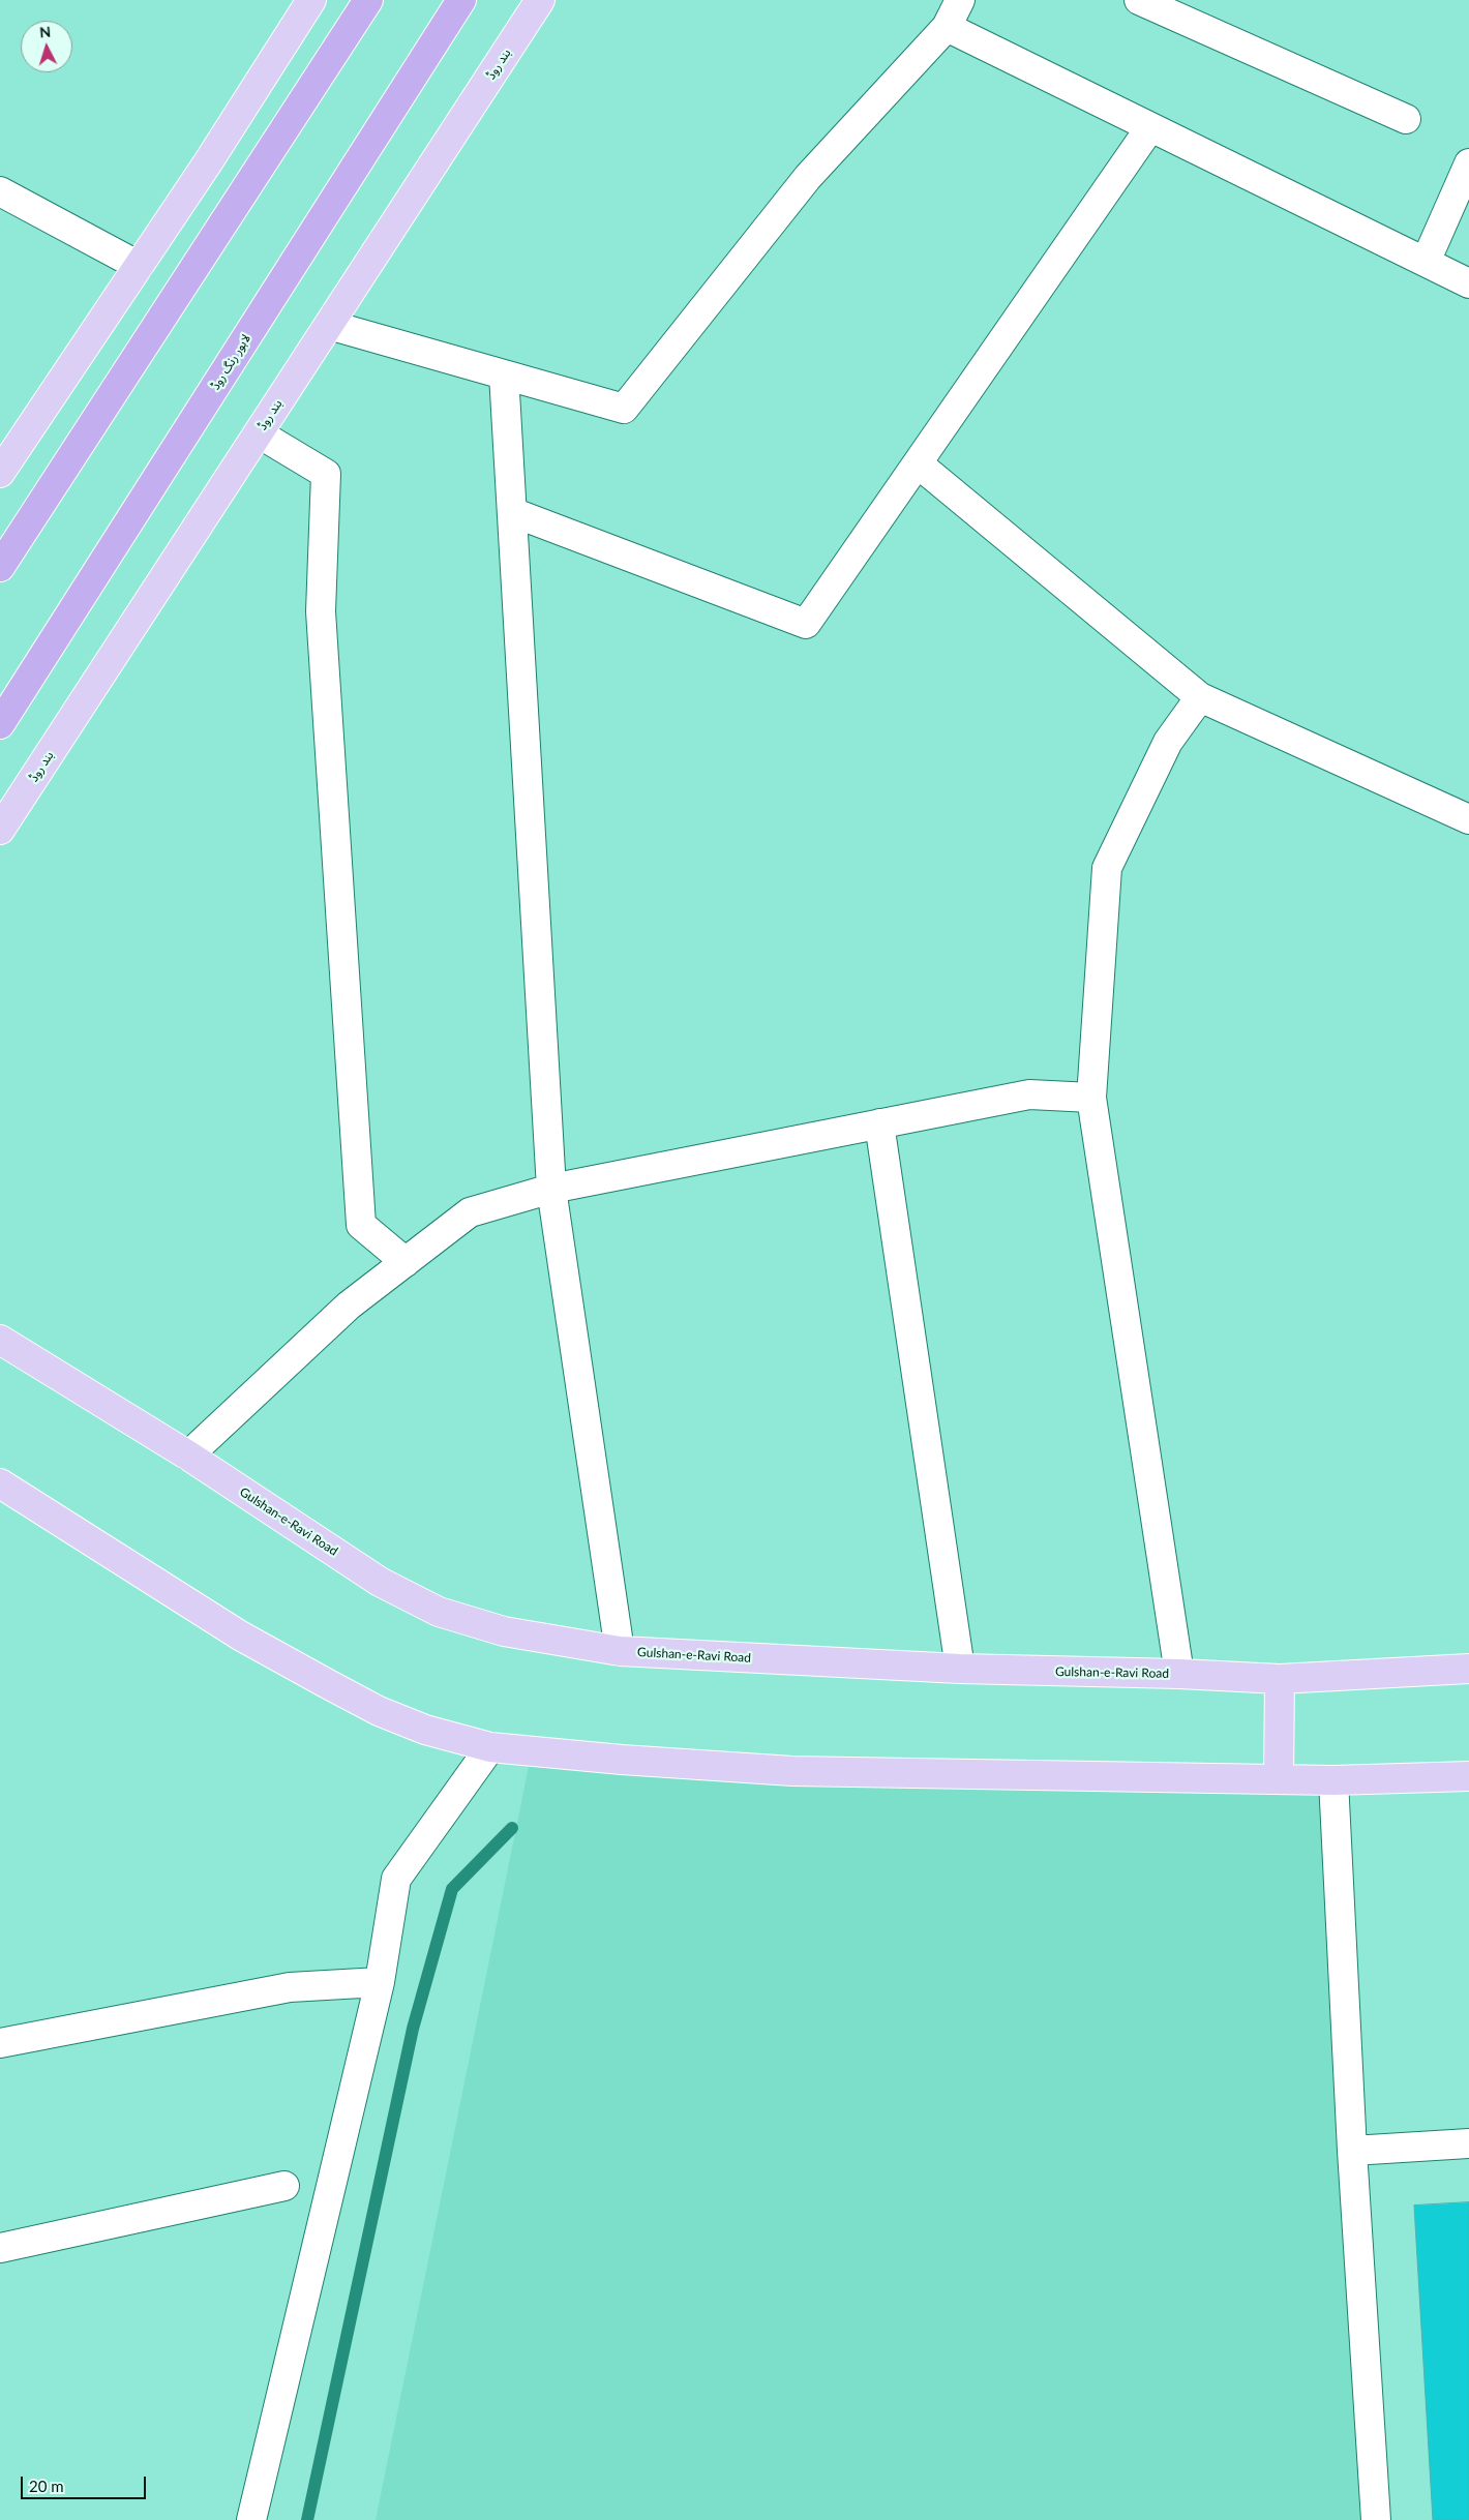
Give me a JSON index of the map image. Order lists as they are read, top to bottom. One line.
{"streets":{"highway":["لاہور رنگ روڈ"],"main road":["بند روڈ","Gulshan-e-Ravi Road"]},"scale_bar":"20 m","north":"top"}
